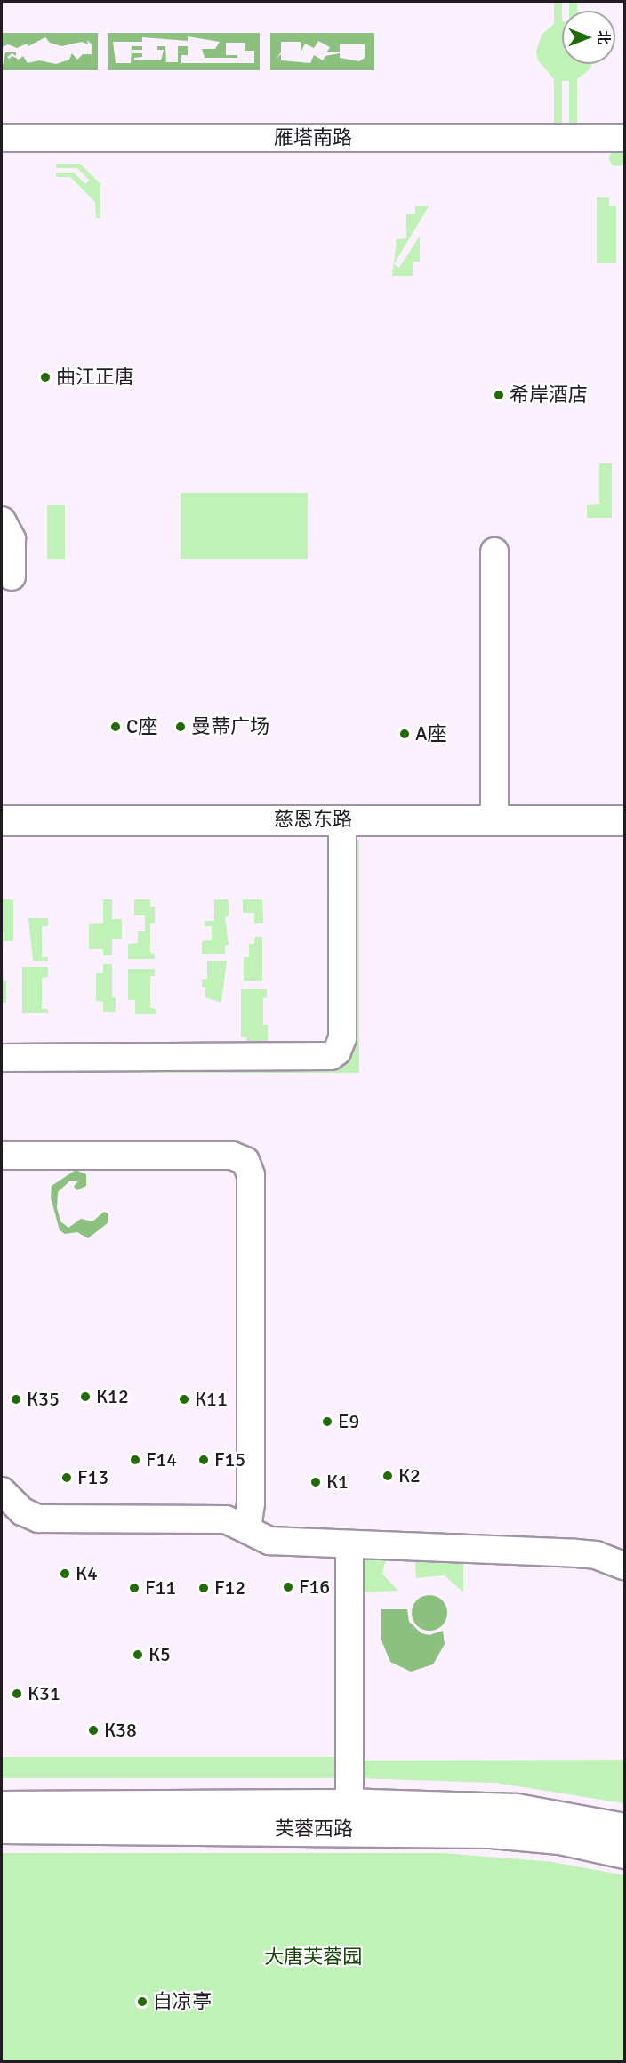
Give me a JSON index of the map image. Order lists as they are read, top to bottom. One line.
{"streets":{"main road":["慈恩东路","芙蓉西路"],"street":["雁塔南路"]},"parks":["大唐芙蓉园"],"places":["曲江正唐","希岸酒店","C座","曼蒂广场","A座","K12","K35","K11","E9","F14","F15","K2","F13","K1","K4","F16","F11","F12","K5","K31","K38","自凉亭"],"north":"right"}
